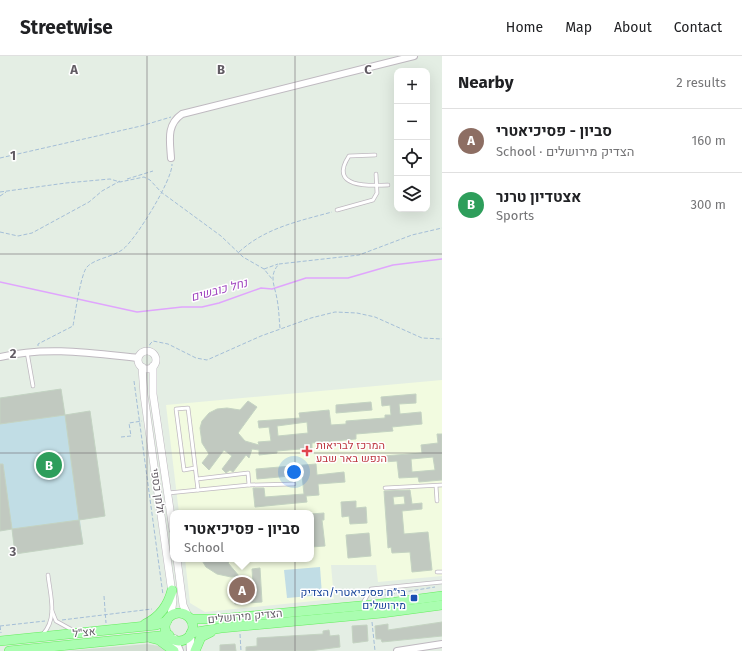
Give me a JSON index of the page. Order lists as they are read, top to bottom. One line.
{"streets":{"main road":["הצדיק מירושלים","אצ\"ל"],"street":["זלמן כספי"]},"crossings":[["הצדיק מירושלים","אצ\"ל"]],"water":["נחל כובשים"],"places":{"health":["המרכז לבריאות הנפש באר שבע"],"transit":["בי״ח פסיכיאטרי/הצדיק מירושלים"]},"page":{"header":"Streetwise","nav":["Home","Map","About","Contact"],"heading":["Nearby","2 results"],"map_buttons":["+","−"],"list":[{"mark":"A","name":"סביון - פסיכיאטרי","note":"School · הצדיק מירושלים","value":"160 m"},{"mark":"B","name":"אצטדיון טרנר","note":"Sports","value":"300 m"}],"pins":["B","A"],"popup":["סביון - פסיכיאטרי","School"]},"grid":{"columns":["A","B","C"],"rows":["1","2","3"]}}
